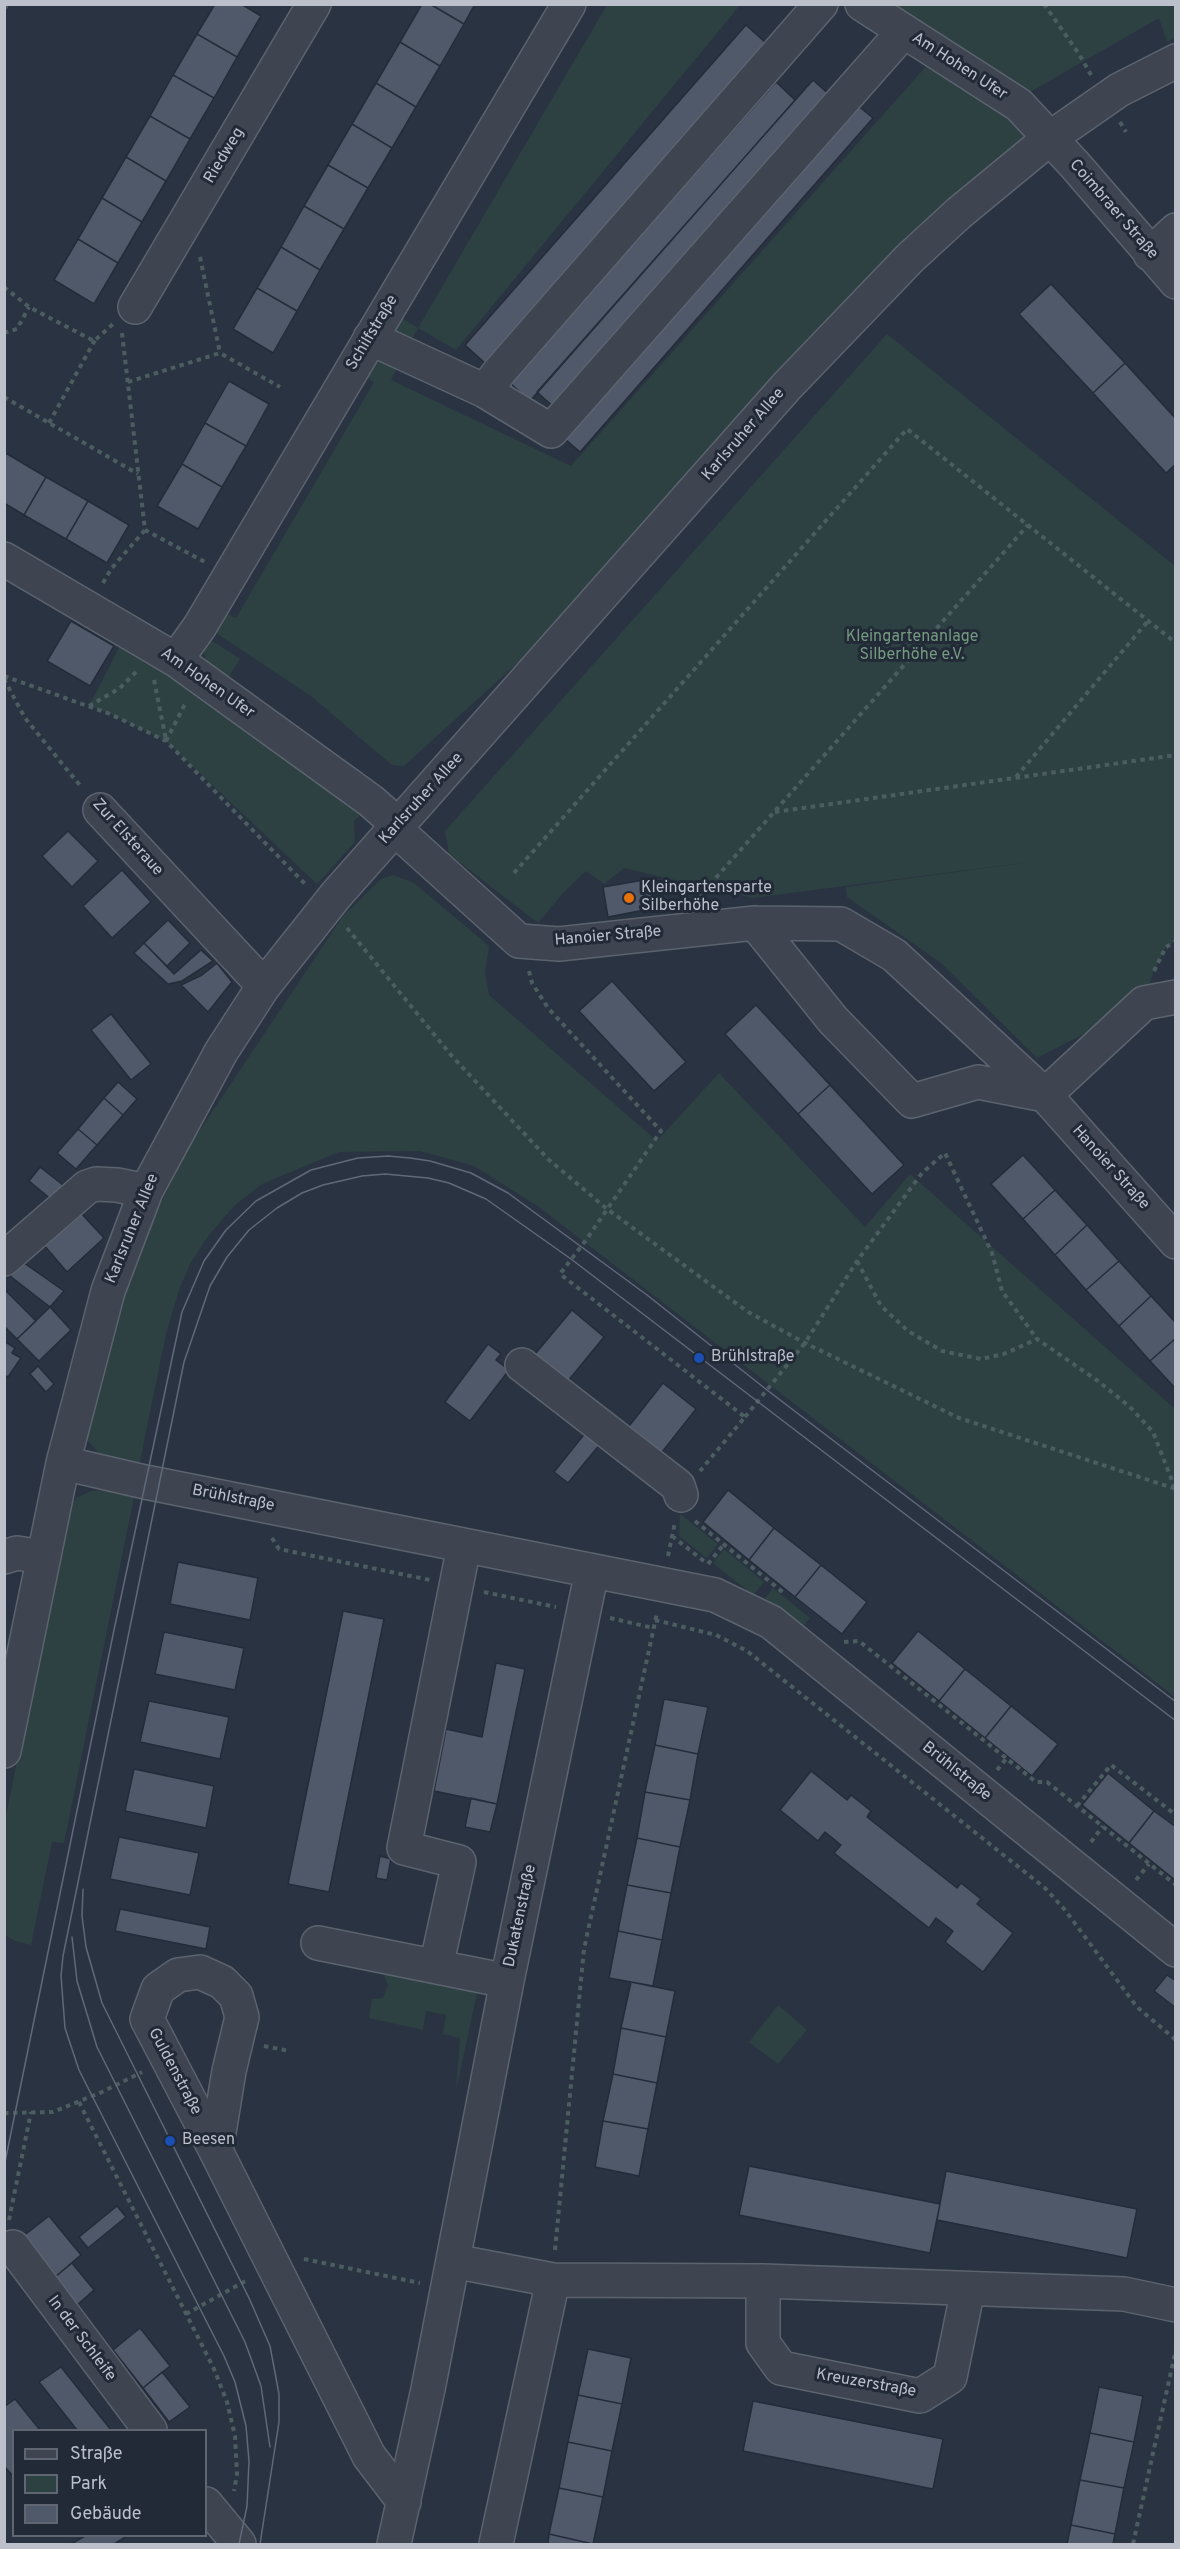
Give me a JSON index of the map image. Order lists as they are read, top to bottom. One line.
{"streets":{"street":["Am Hohen Ufer","Riedweg","Coimbraer Straße","Schilfstraße","Karlsruher Allee","Zur Elsteraue","Hanoier Straße","Brühlstraße","Dukatenstraße","Guldenstraße","In der Schleife","Kreuzerstraße"]},"crossings":[["Am Hohen Ufer","Coimbraer Straße"],["Am Hohen Ufer","Schilfstraße"],["Am Hohen Ufer","Karlsruher Allee"],["Am Hohen Ufer","Hanoier Straße"],["Coimbraer Straße","Karlsruher Allee"],["Karlsruher Allee","Zur Elsteraue"],["Karlsruher Allee","Hanoier Straße"],["Karlsruher Allee","Brühlstraße"],["Brühlstraße","Dukatenstraße"]],"parks":["Kleingartenanlage Silberhöhe e.V."],"places":["Kleingartensparte Silberhöhe","Brühlstraße","Beesen"],"legend":["Straße","Park","Gebäude"]}
